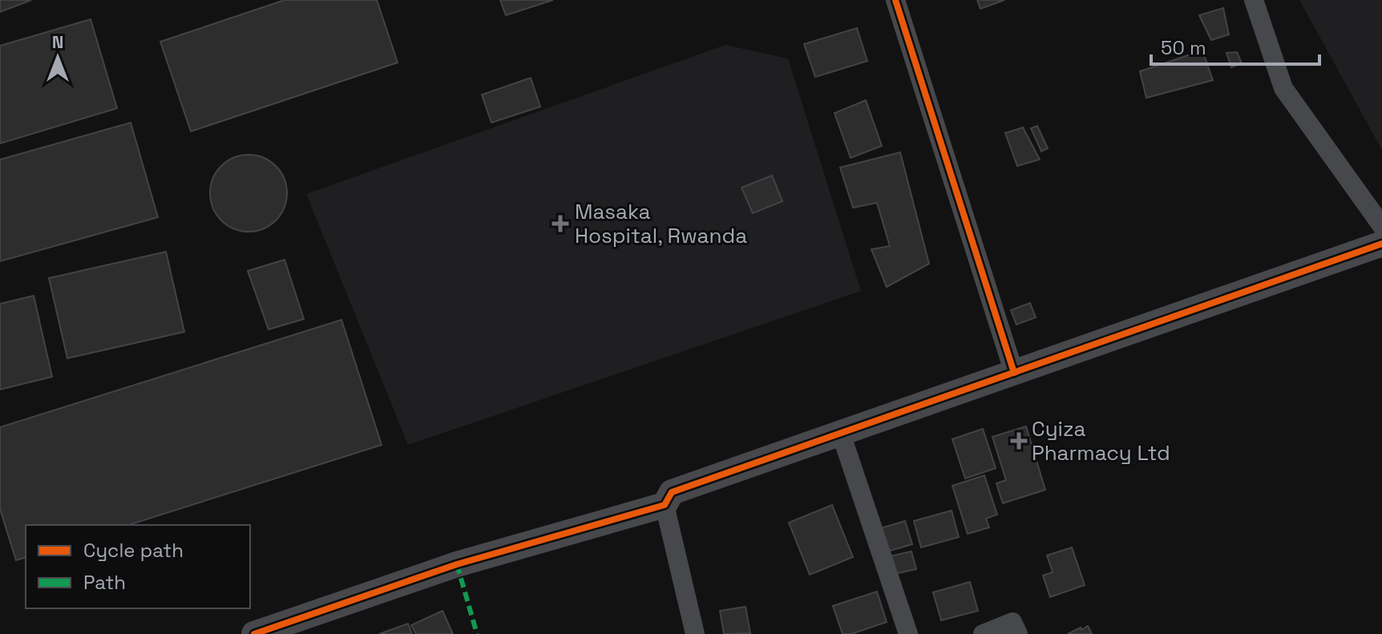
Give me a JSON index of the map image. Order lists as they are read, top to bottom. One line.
{"places":{"health":["Masaka Hospital, Rwanda","Cyiza Pharmacy Ltd"]},"legend":["Cycle path","Path"],"scale_bar":"50 m","north":"top"}
